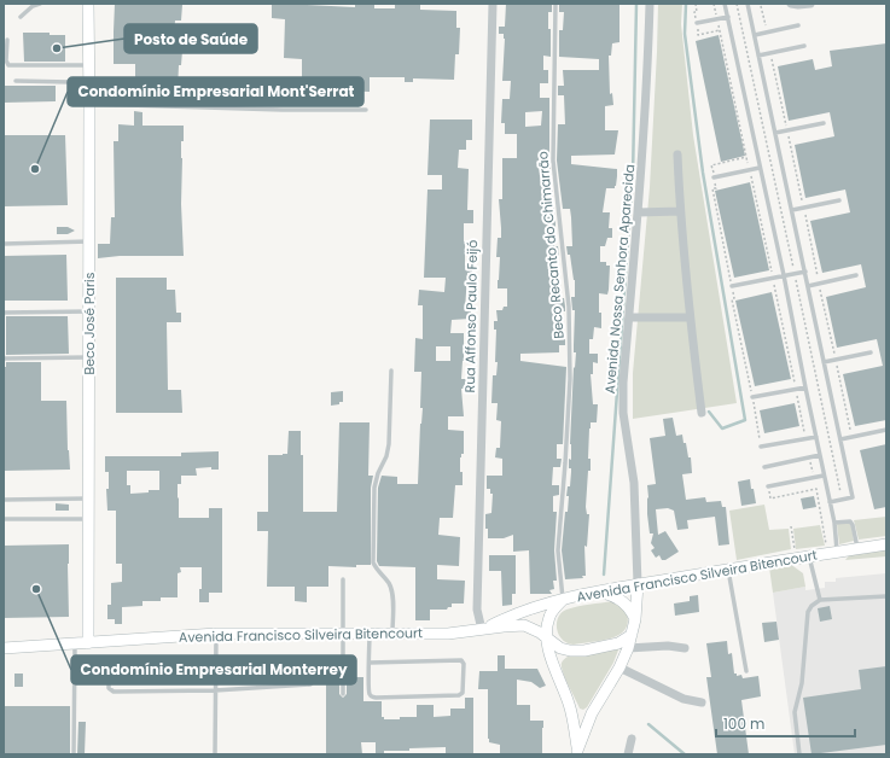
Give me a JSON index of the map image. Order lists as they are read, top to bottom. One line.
{"streets":{"main road":["Beco José Paris","Avenida Francisco Silveira Bitencourt"],"street":["Avenida Nossa Senhora Aparecida","Rua Affonso Paulo Feijó"],"lane":["Beco Recanto do Chimarrão"]},"crossings":[["Beco Recanto do Chimarrão","Avenida Francisco Silveira Bitencourt"],["Avenida Nossa Senhora Aparecida","Avenida Francisco Silveira Bitencourt"],["Rua Affonso Paulo Feijó","Avenida Francisco Silveira Bitencourt"],["Beco José Paris","Avenida Francisco Silveira Bitencourt"]],"places":["Posto de Saúde","Condomínio Empresarial Mont'Serrat","Condomínio Empresarial Monterrey"],"scale_bar":"100 m"}
